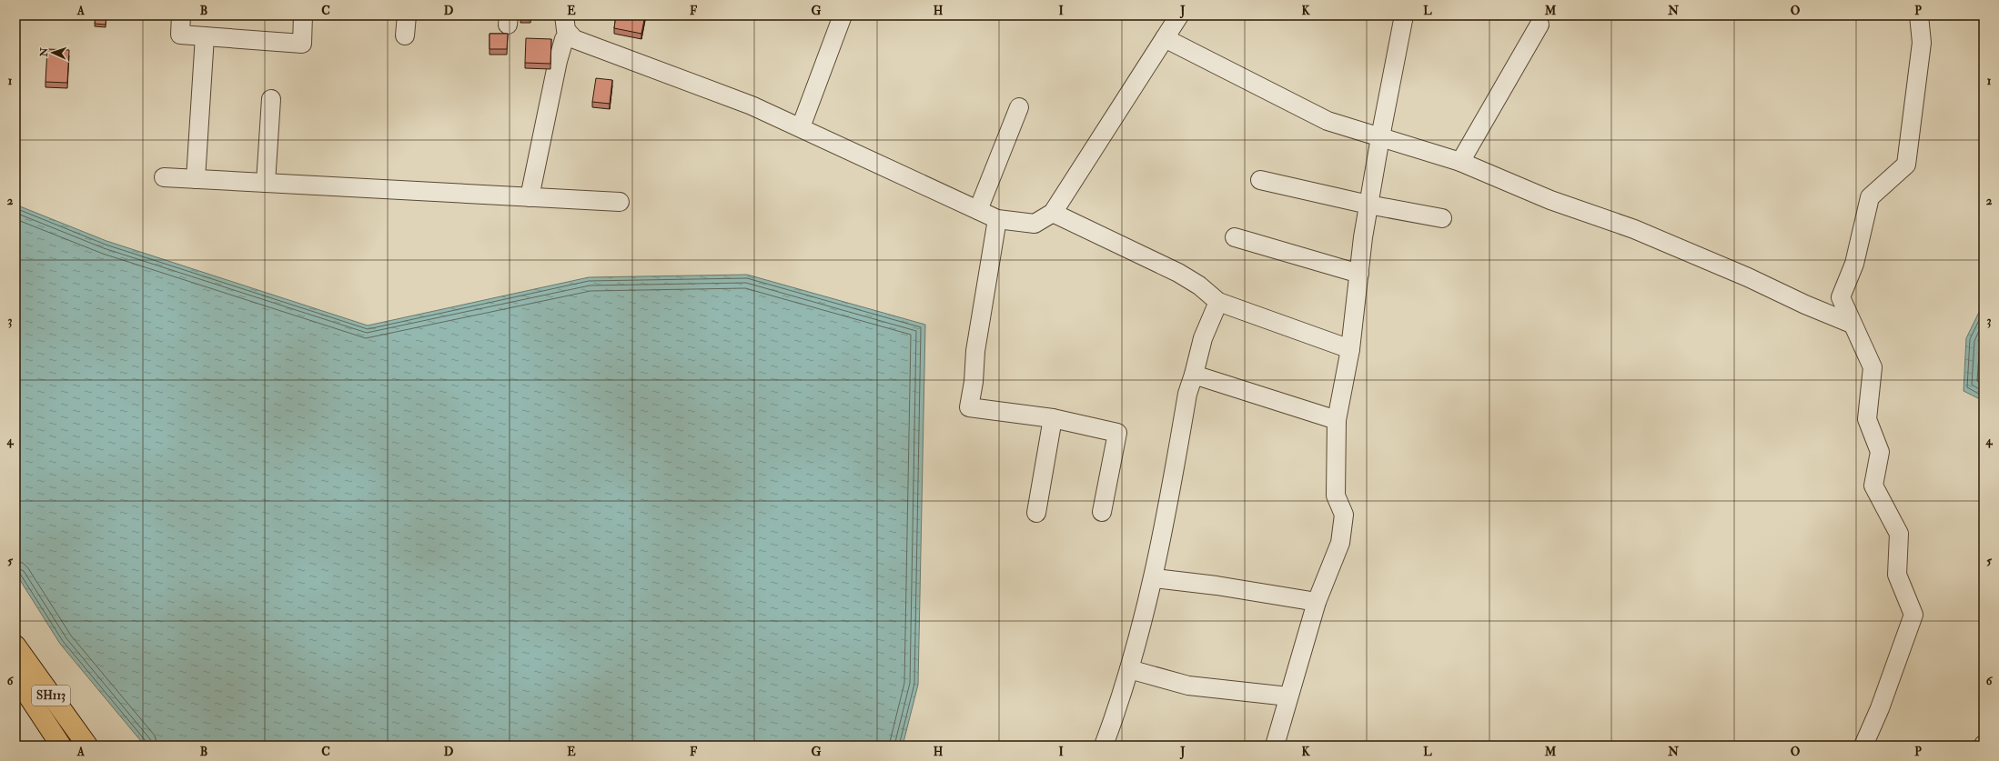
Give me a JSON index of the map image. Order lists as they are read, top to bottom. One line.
{"streets":{"main road":["SH113"]},"north":"left","grid":{"columns":["A","B","C","D","E","F","G","H","I","J","K","L","M","N","O","P"],"rows":["1","2","3","4","5","6"]}}
